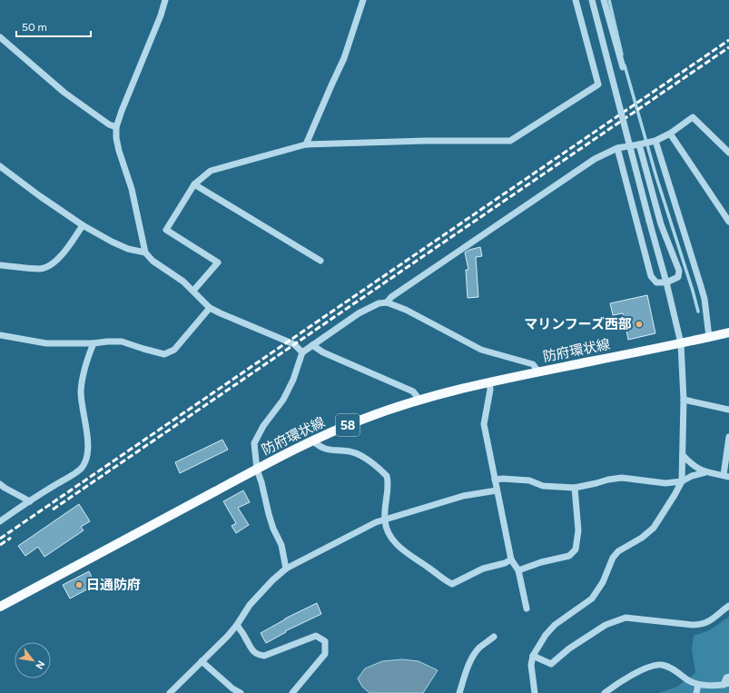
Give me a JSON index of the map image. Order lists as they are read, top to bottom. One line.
{"streets":{"main road":["防府環状線","58"]},"places":["マリンフーズ西部","日通防府"],"scale_bar":"50 m","north":"bottom right"}
